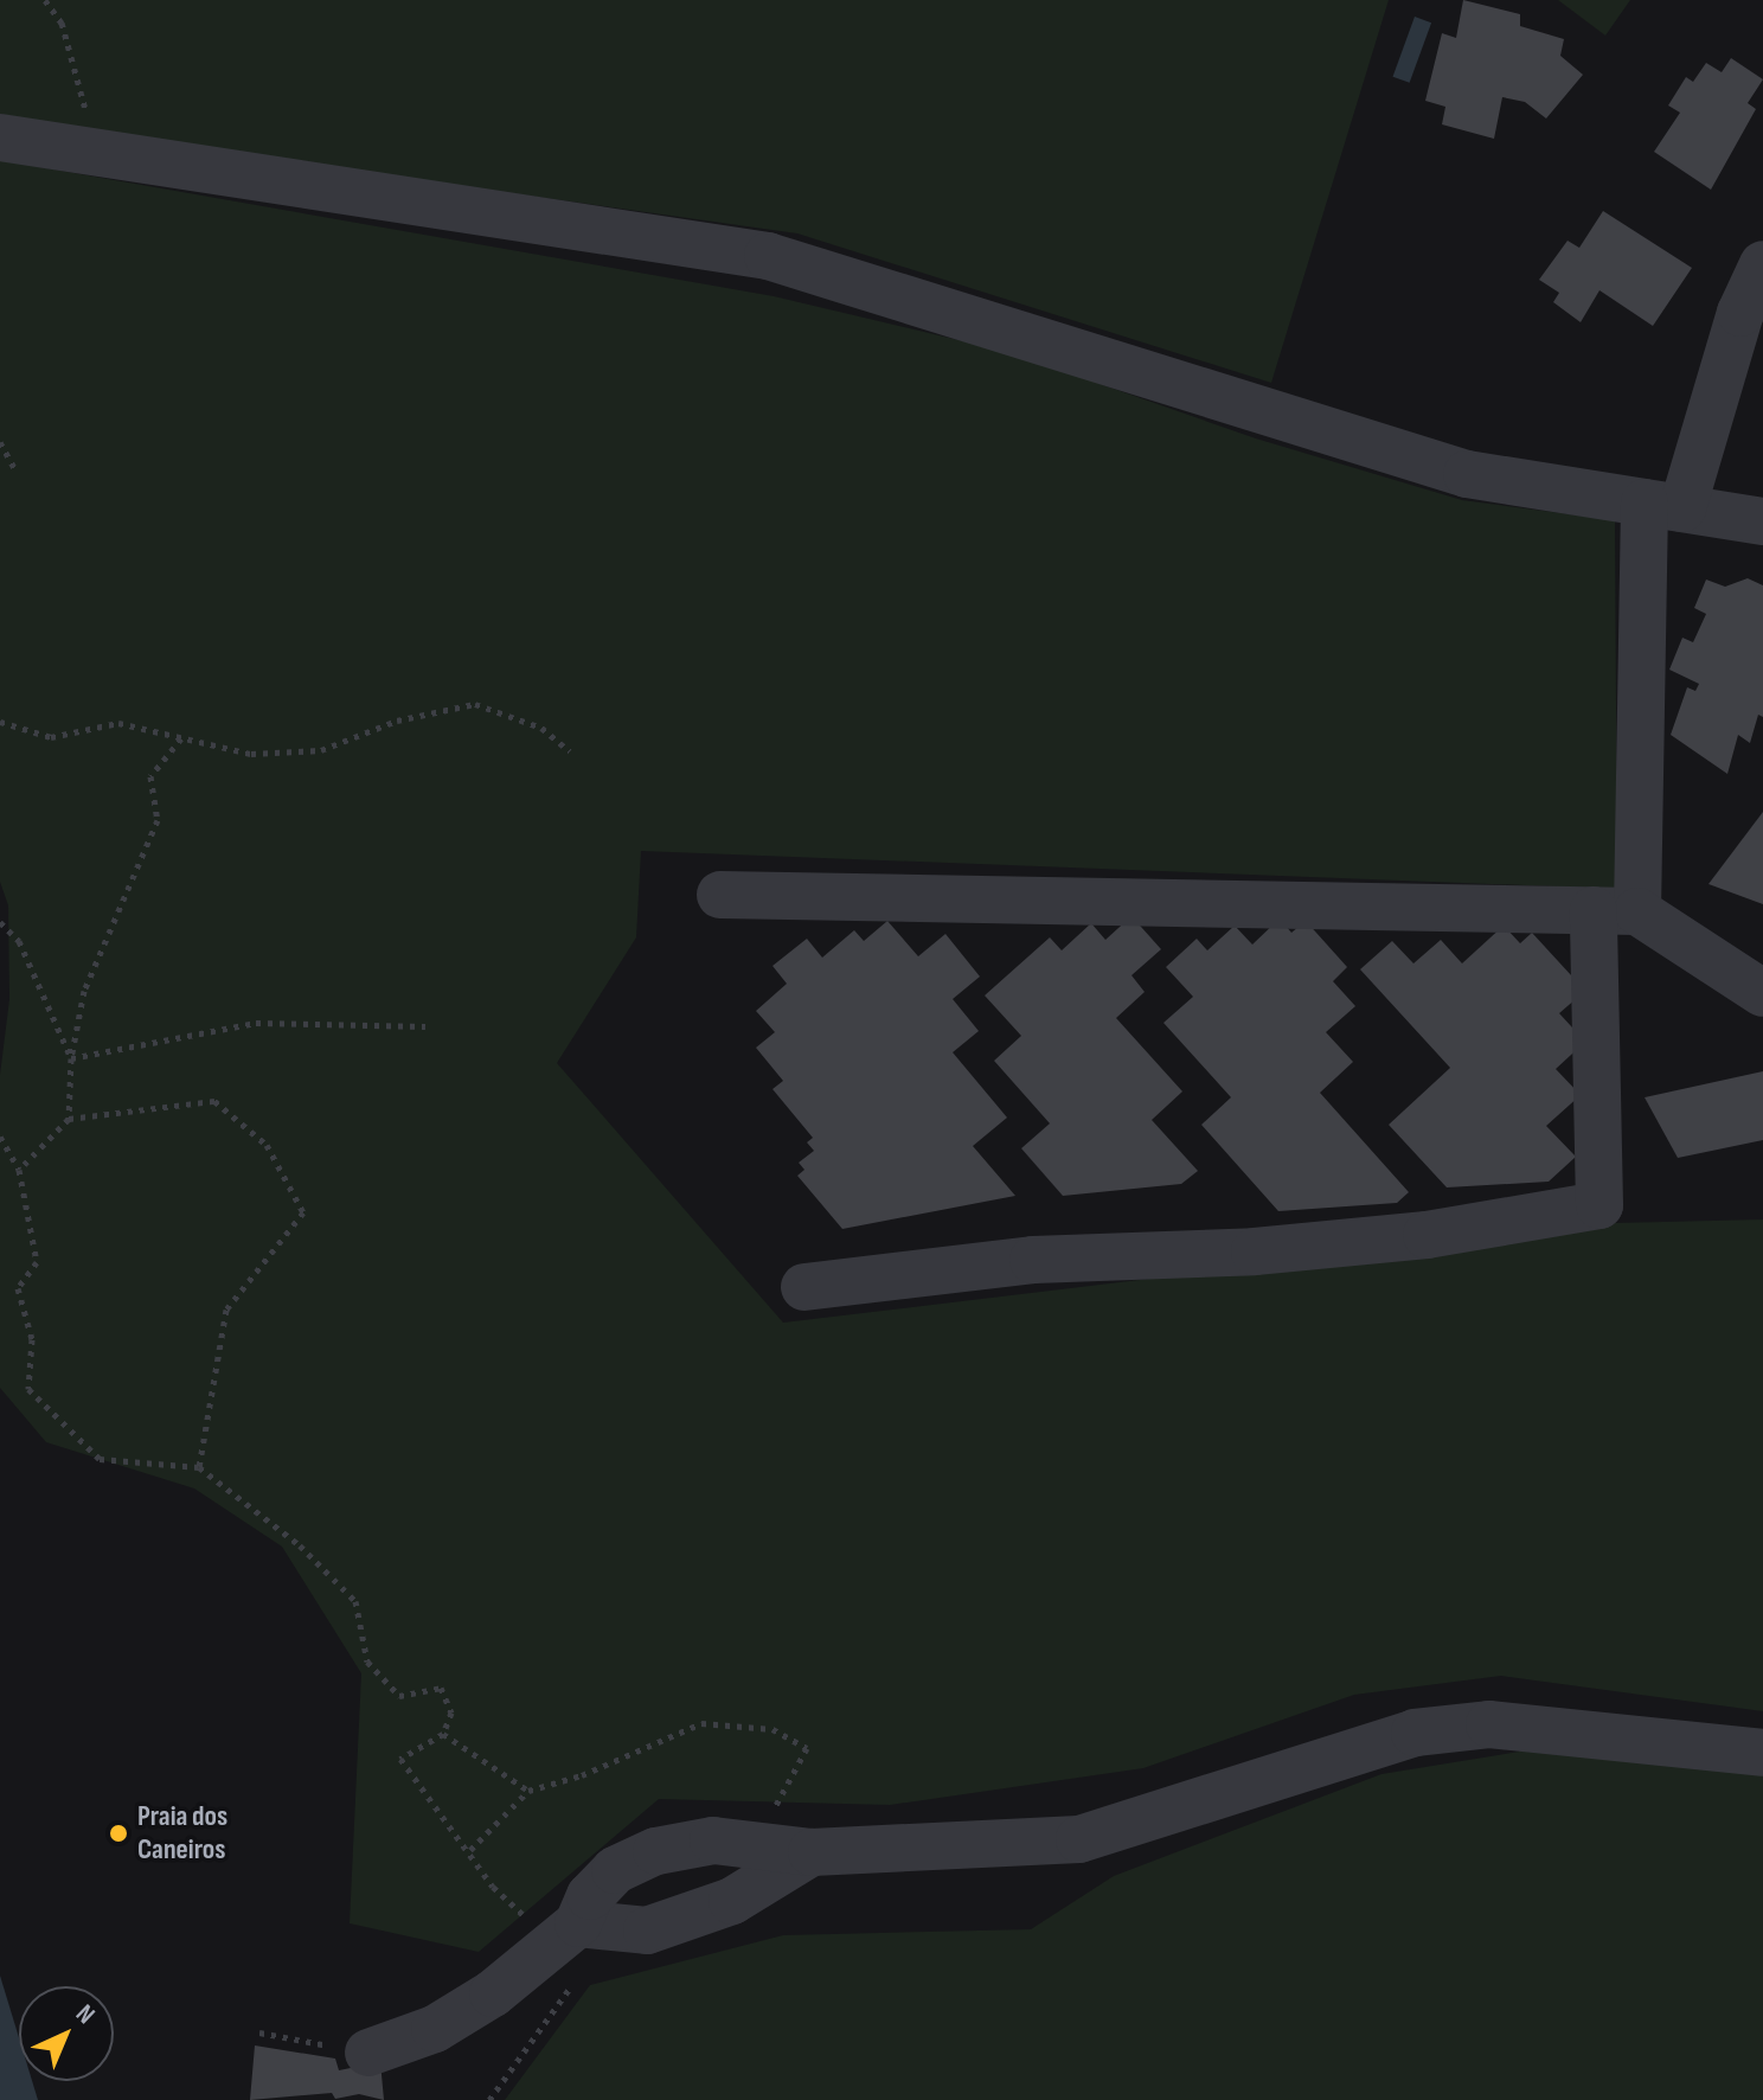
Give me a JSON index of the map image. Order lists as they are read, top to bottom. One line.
{"places":["Praia dos Caneiros"],"north":"top right"}
